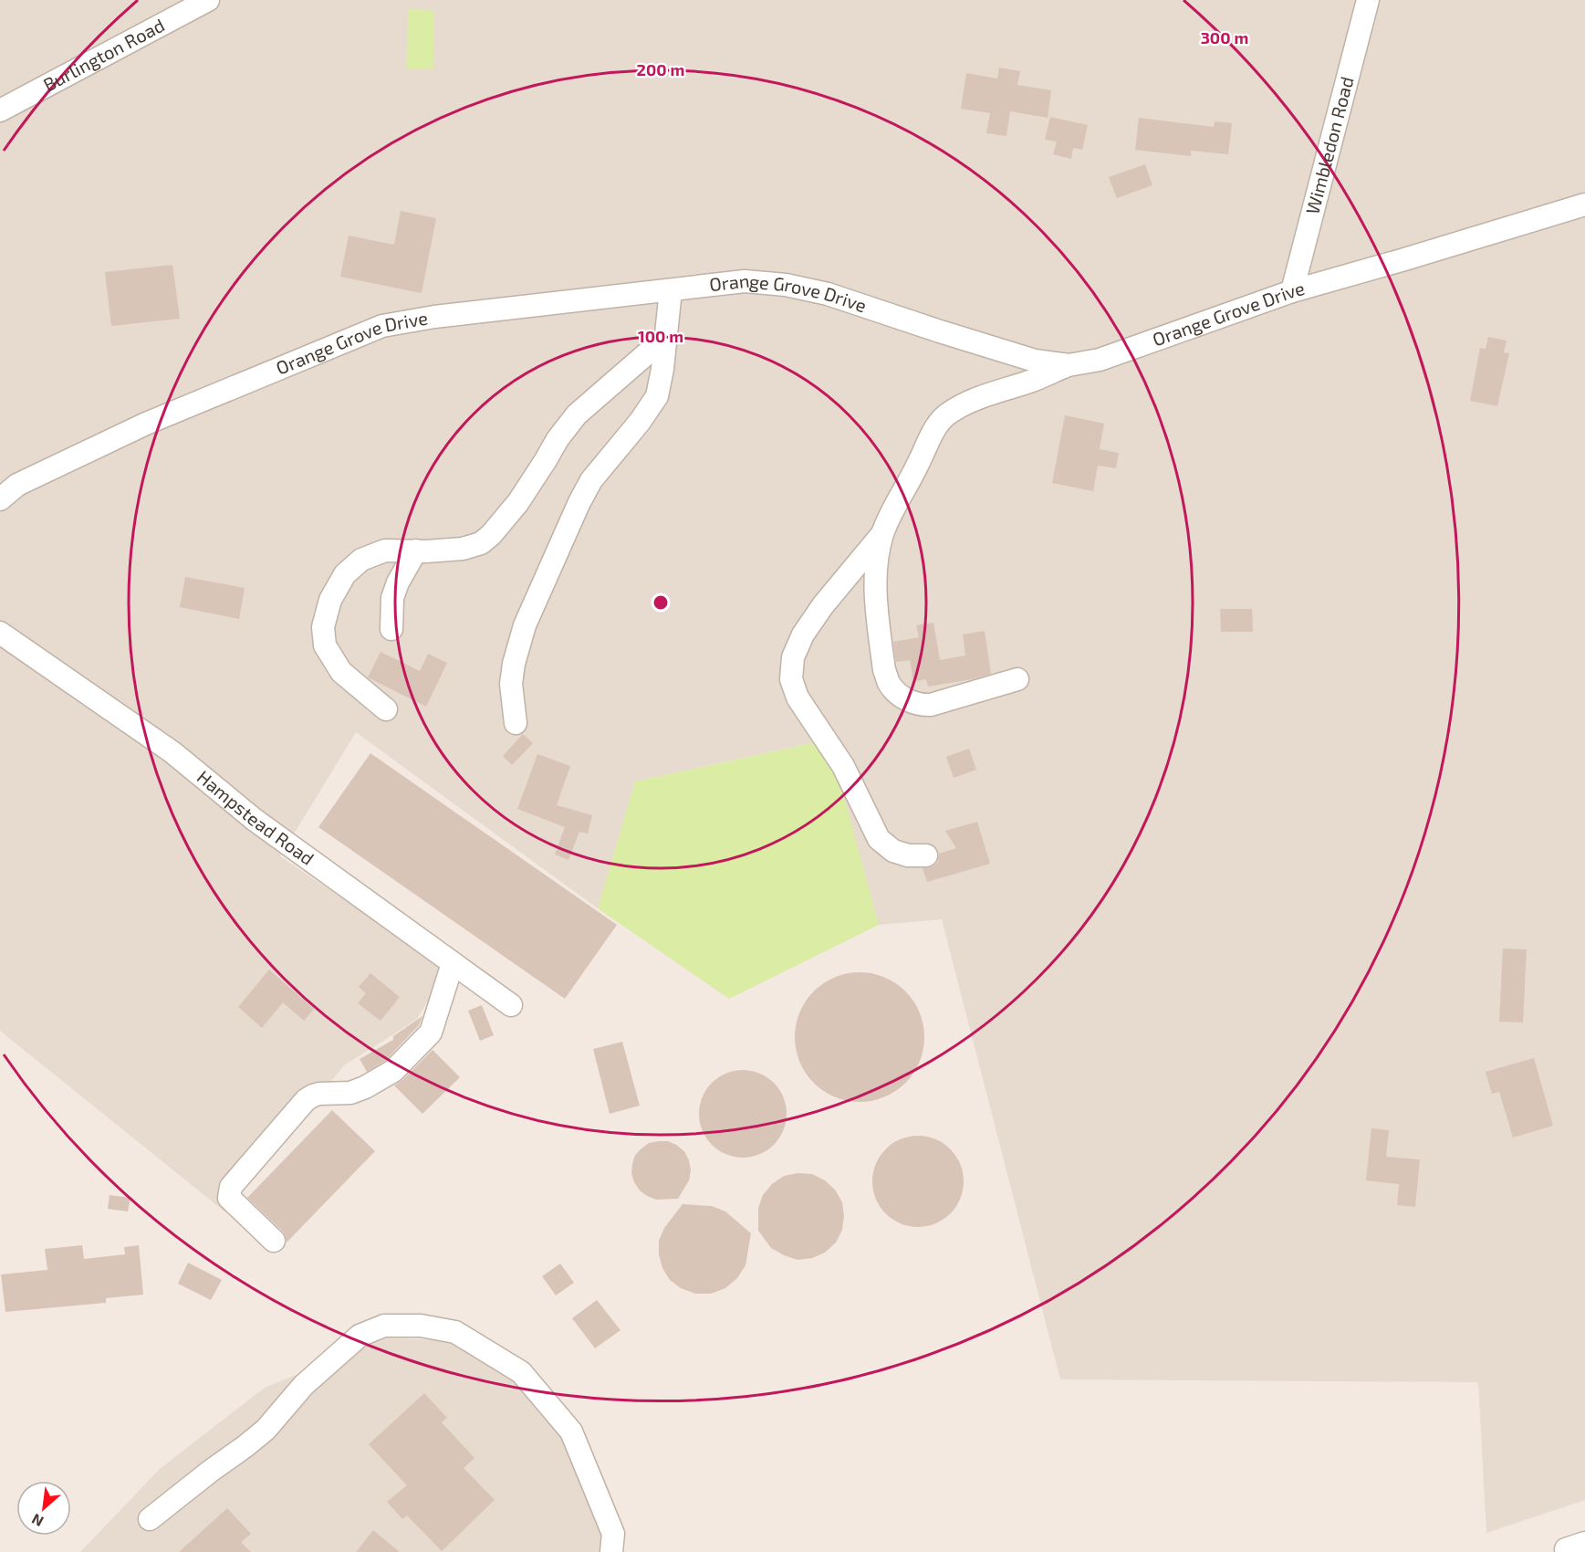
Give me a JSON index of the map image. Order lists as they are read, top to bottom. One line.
{"streets":{"street":["Burlington Road","Wimbledon Road","Orange Grove Drive","Hampstead Road"]},"crossings":[["Wimbledon Road","Orange Grove Drive"]],"north":"bottom left","rings":["300 m","200 m","100 m"]}
